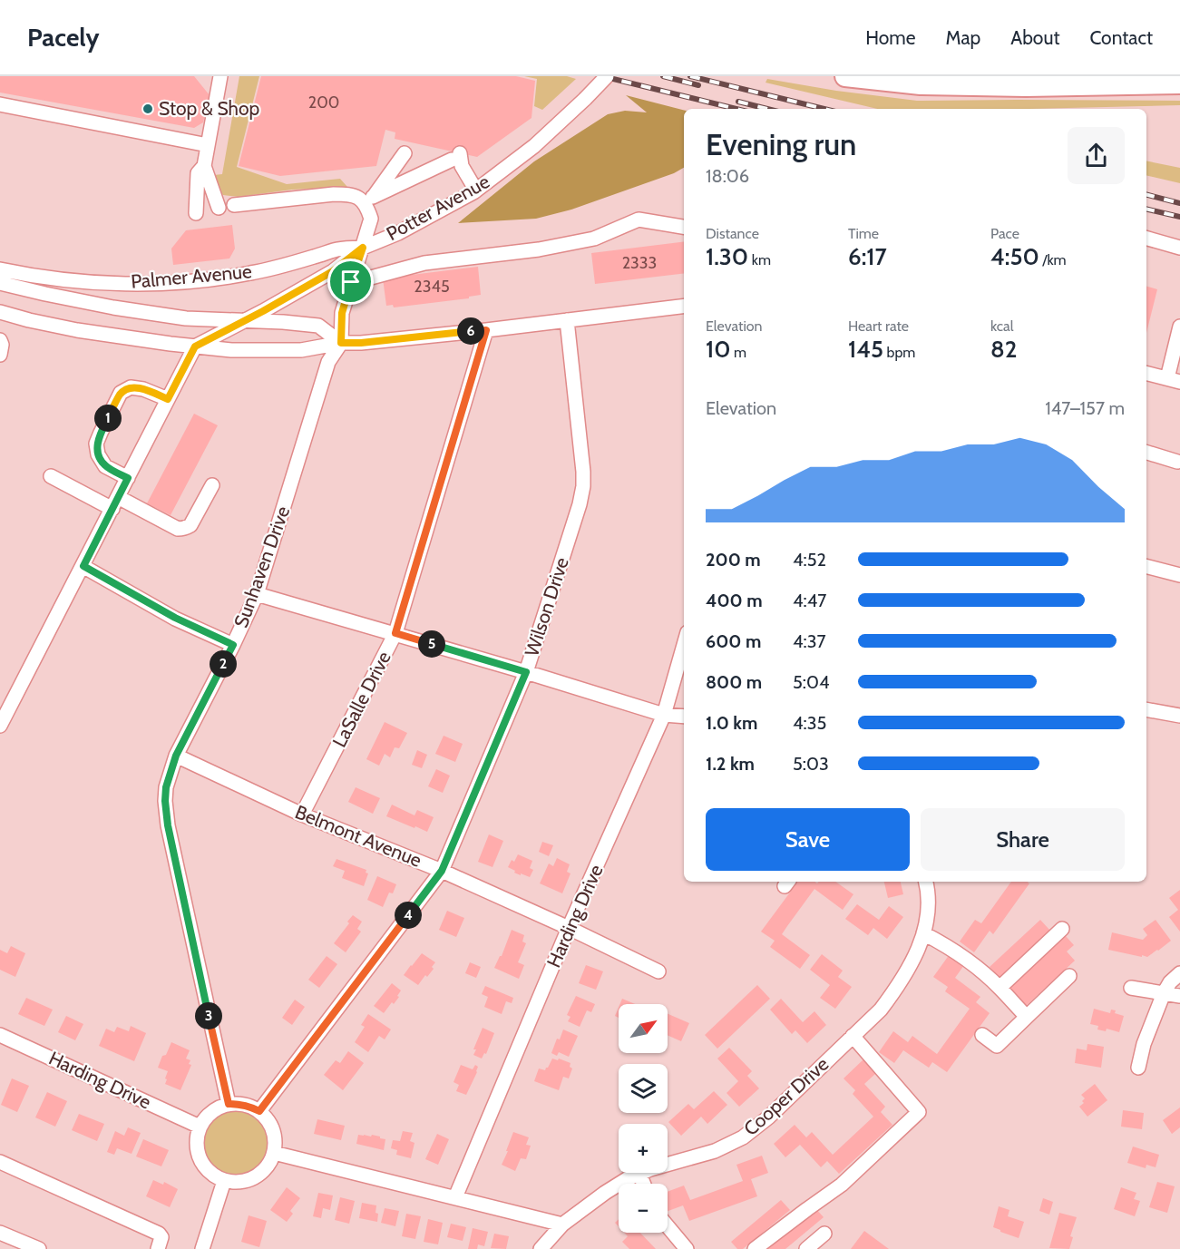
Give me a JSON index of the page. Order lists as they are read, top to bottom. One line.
{"streets":{"street":["Potter Avenue","Palmer Avenue","Sunhaven Drive","Wilson Drive","LaSalle Drive","Belmont Avenue","Harding Drive","Cooper Drive"]},"crossings":[["Potter Avenue","Palmer Avenue"],["Potter Avenue","Sunhaven Drive"],["Palmer Avenue","Sunhaven Drive"],["Sunhaven Drive","Wilson Drive"],["Sunhaven Drive","Belmont Avenue"],["Sunhaven Drive","Harding Drive"],["Wilson Drive","Belmont Avenue"],["Wilson Drive","Harding Drive"],["LaSalle Drive","Belmont Avenue"],["Belmont Avenue","Harding Drive"]],"places":["Stop & Shop"],"house_numbers":["200","2333","2345"],"north":"top right","page":{"header":"Pacely","nav":["Home","Map","About","Contact"],"heading":["Evening run","18:06"],"stats":[["Distance","1.30 km"],["Time","6:17"],["Pace","4:50 /km"],["Elevation","10 m"],["Heart rate","145 bpm"],["kcal","82"]],"pins":["6","1","5","2","4","3"],"chart":["Elevation","147–157 m"],"list":[{"name":"200 m","note":"4:52"},{"name":"400 m","note":"4:47"},{"name":"600 m","note":"4:37"},{"name":"800 m","note":"5:04"},{"name":"1.0 km","note":"4:35"},{"name":"1.2 km","note":"5:03"}],"buttons":["Save","Share"],"map_buttons":["+","−"]}}
